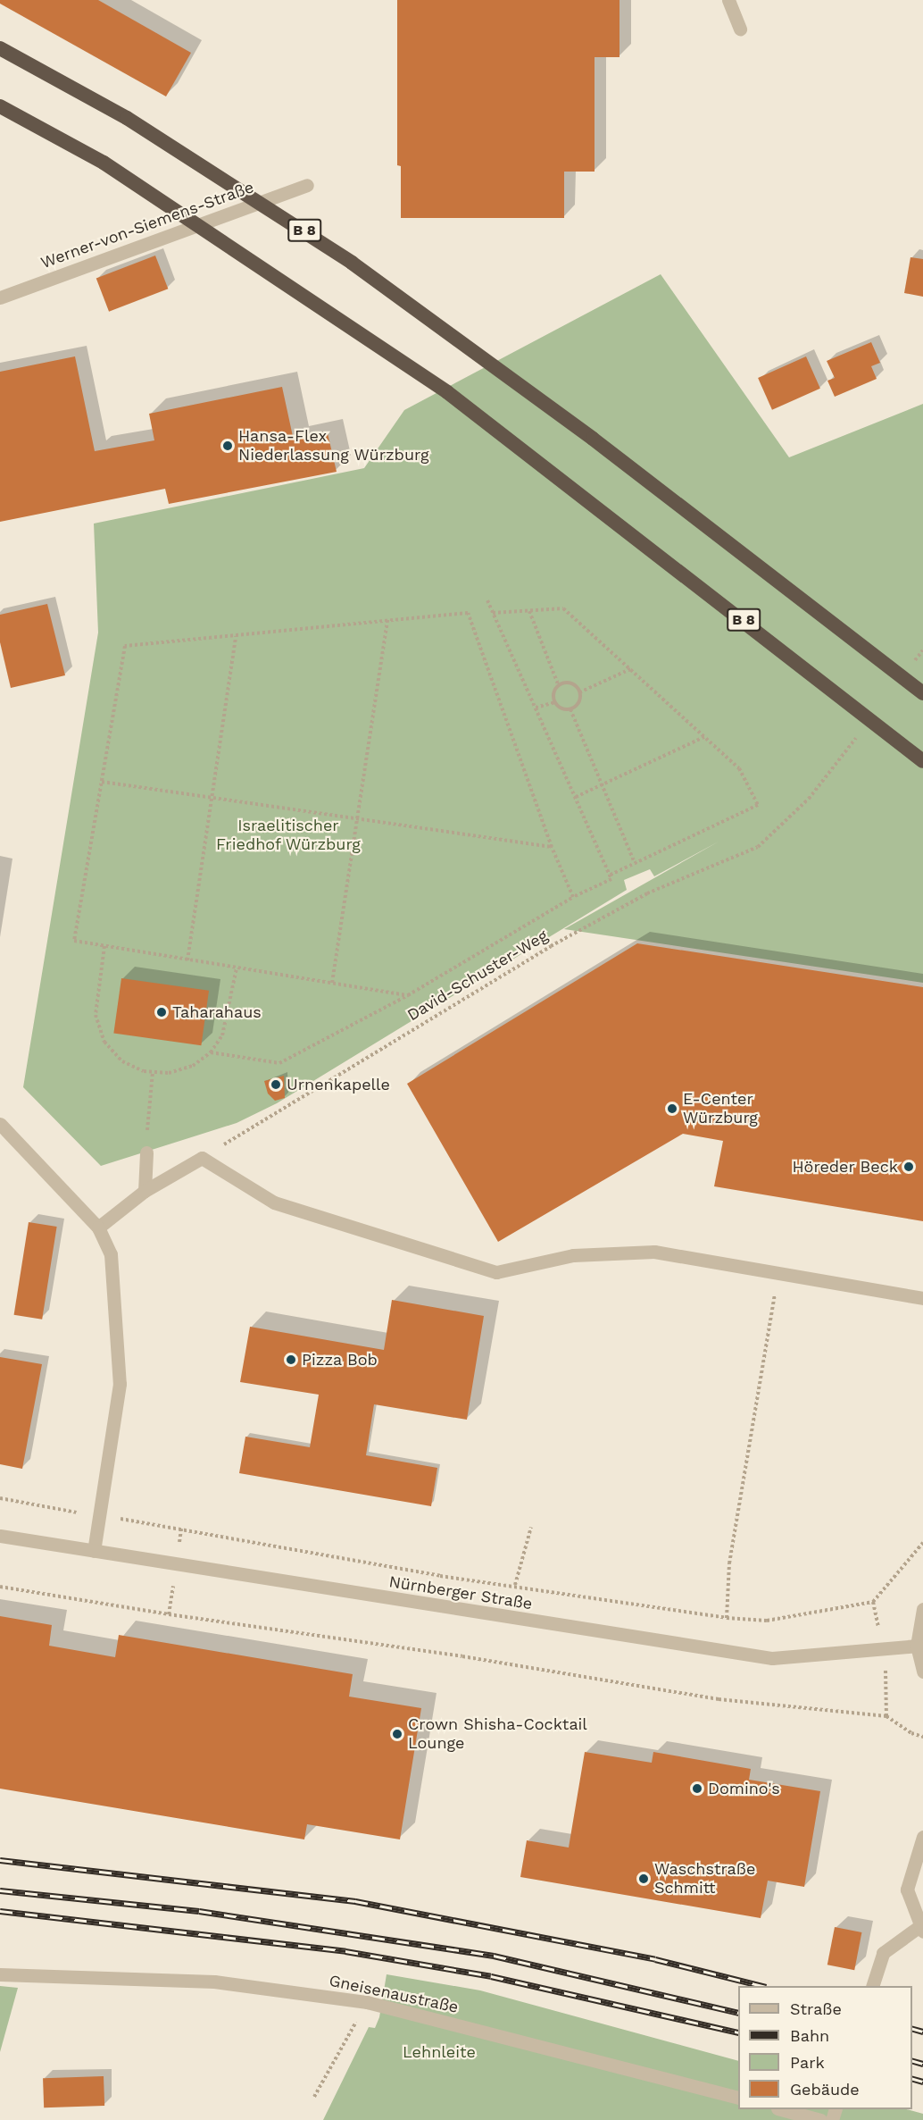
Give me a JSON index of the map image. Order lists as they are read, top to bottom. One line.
{"streets":{"highway":["B 8"],"street":["Werner-von-Siemens-Straße","Nürnberger Straße","Gneisenaustraße"],"path":["David-Schuster-Weg"]},"parks":["Israelitischer Friedhof Würzburg","Lehnleite"],"places":["Hansa-Flex Niederlassung Würzburg","Taharahaus","Urnenkapelle","E-Center Würzburg","Höreder Beck","Pizza Bob","Crown Shisha-Cocktail Lounge","Domino's","Waschstraße Schmitt"],"legend":["Straße","Bahn","Park","Gebäude"]}
